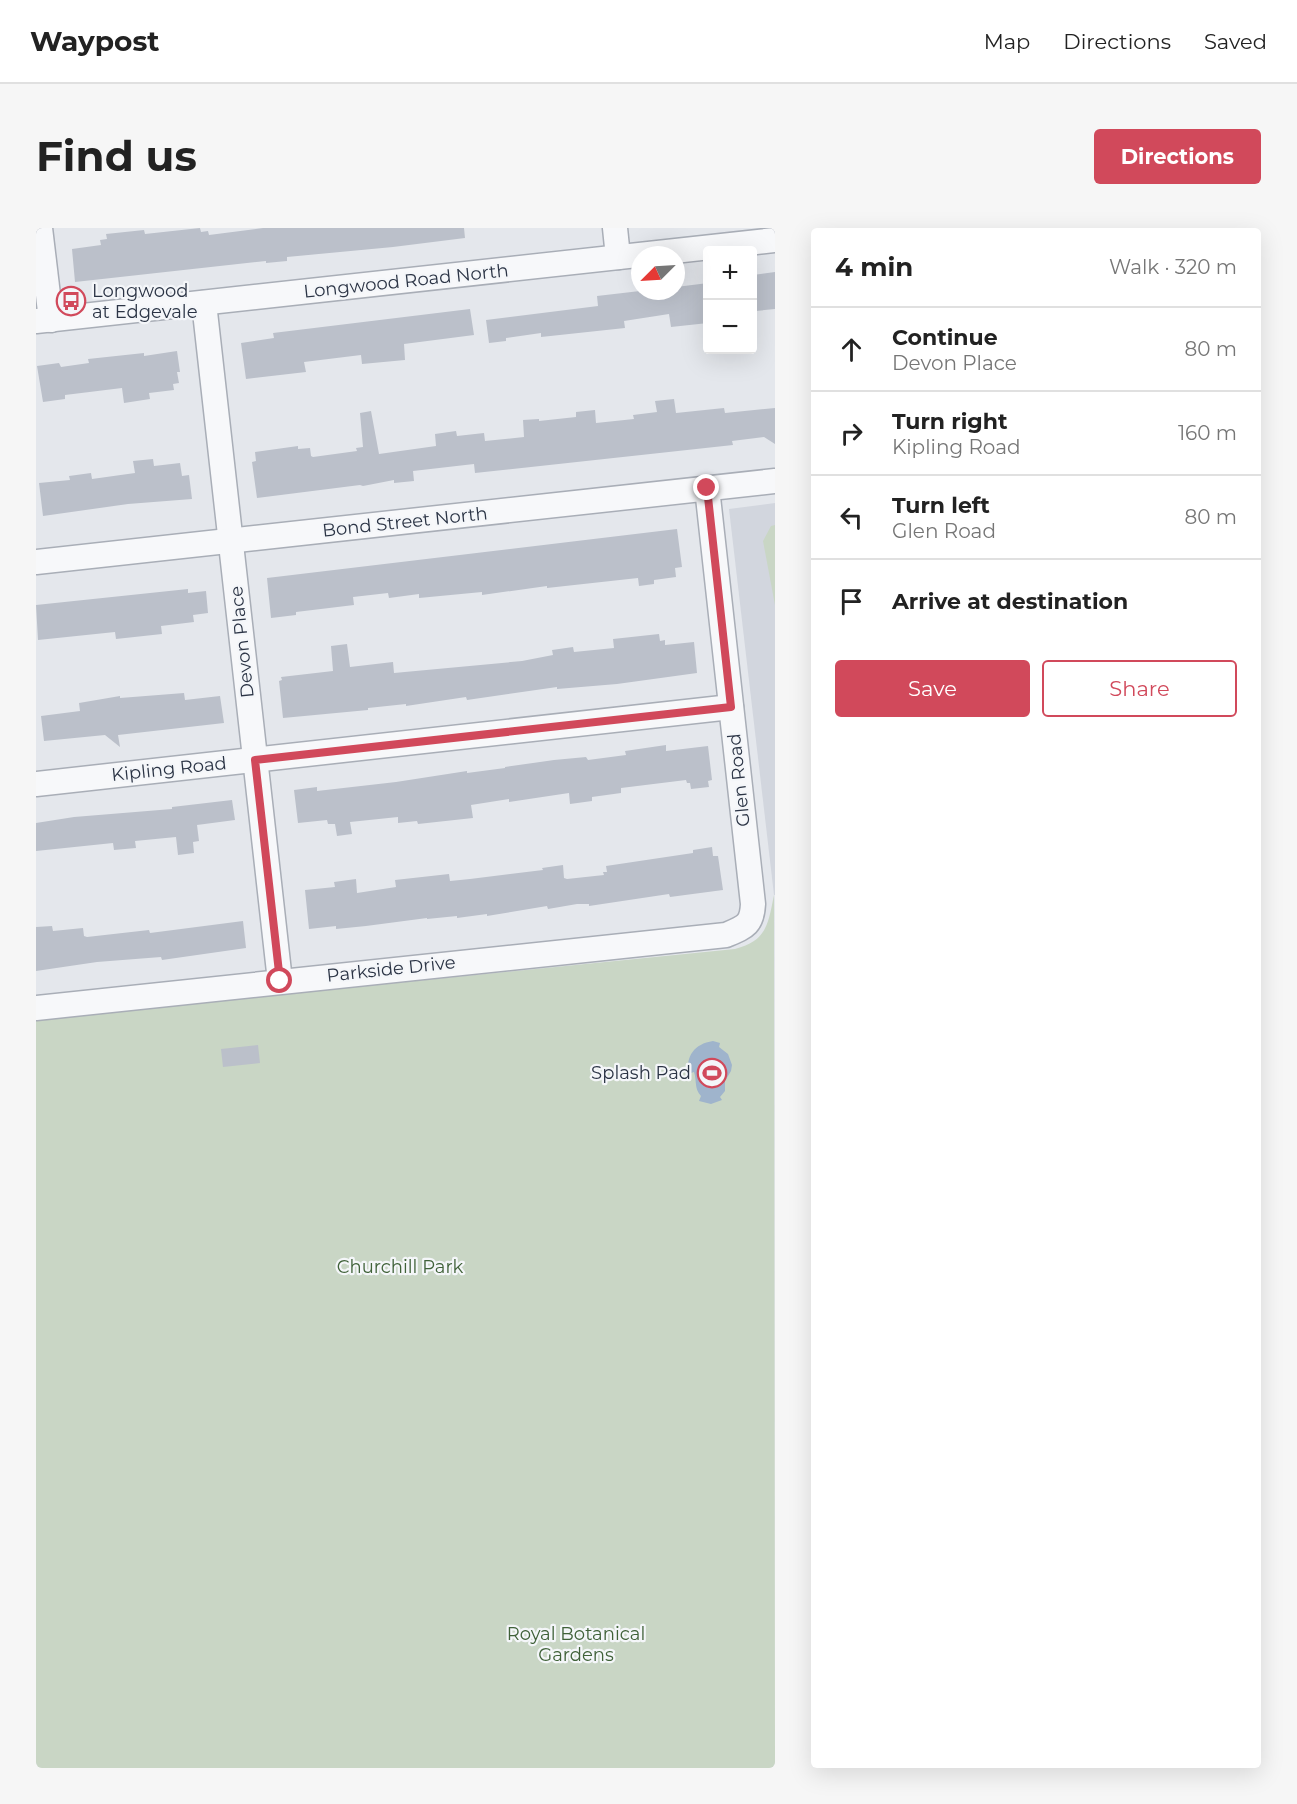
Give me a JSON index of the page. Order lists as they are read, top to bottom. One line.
{"streets":{"street":["Longwood Road North","Bond Street North","Devon Place","Kipling Road","Glen Road","Parkside Drive"]},"crossings":[["Longwood Road North","Devon Place"],["Bond Street North","Devon Place"],["Bond Street North","Glen Road"],["Devon Place","Kipling Road"],["Devon Place","Parkside Drive"],["Kipling Road","Glen Road"],["Glen Road","Parkside Drive"]],"parks":["Churchill Park","Royal Botanical Gardens"],"places":{"bus stop":["Longwood at Edgevale"],"sports":["Splash Pad"]},"north":"bottom left","page":{"header":"Waypost","nav":["Map","Directions","Saved"],"buttons":["Directions",["Save","Share"]],"title":"Find us","heading":["4 min","Walk · 320 m"],"map_buttons":["+","−"],"list":[["Continue","Devon Place","80 m"],["Turn right","Kipling Road","160 m"],["Turn left","Glen Road","80 m"],"Arrive at destination"]}}
